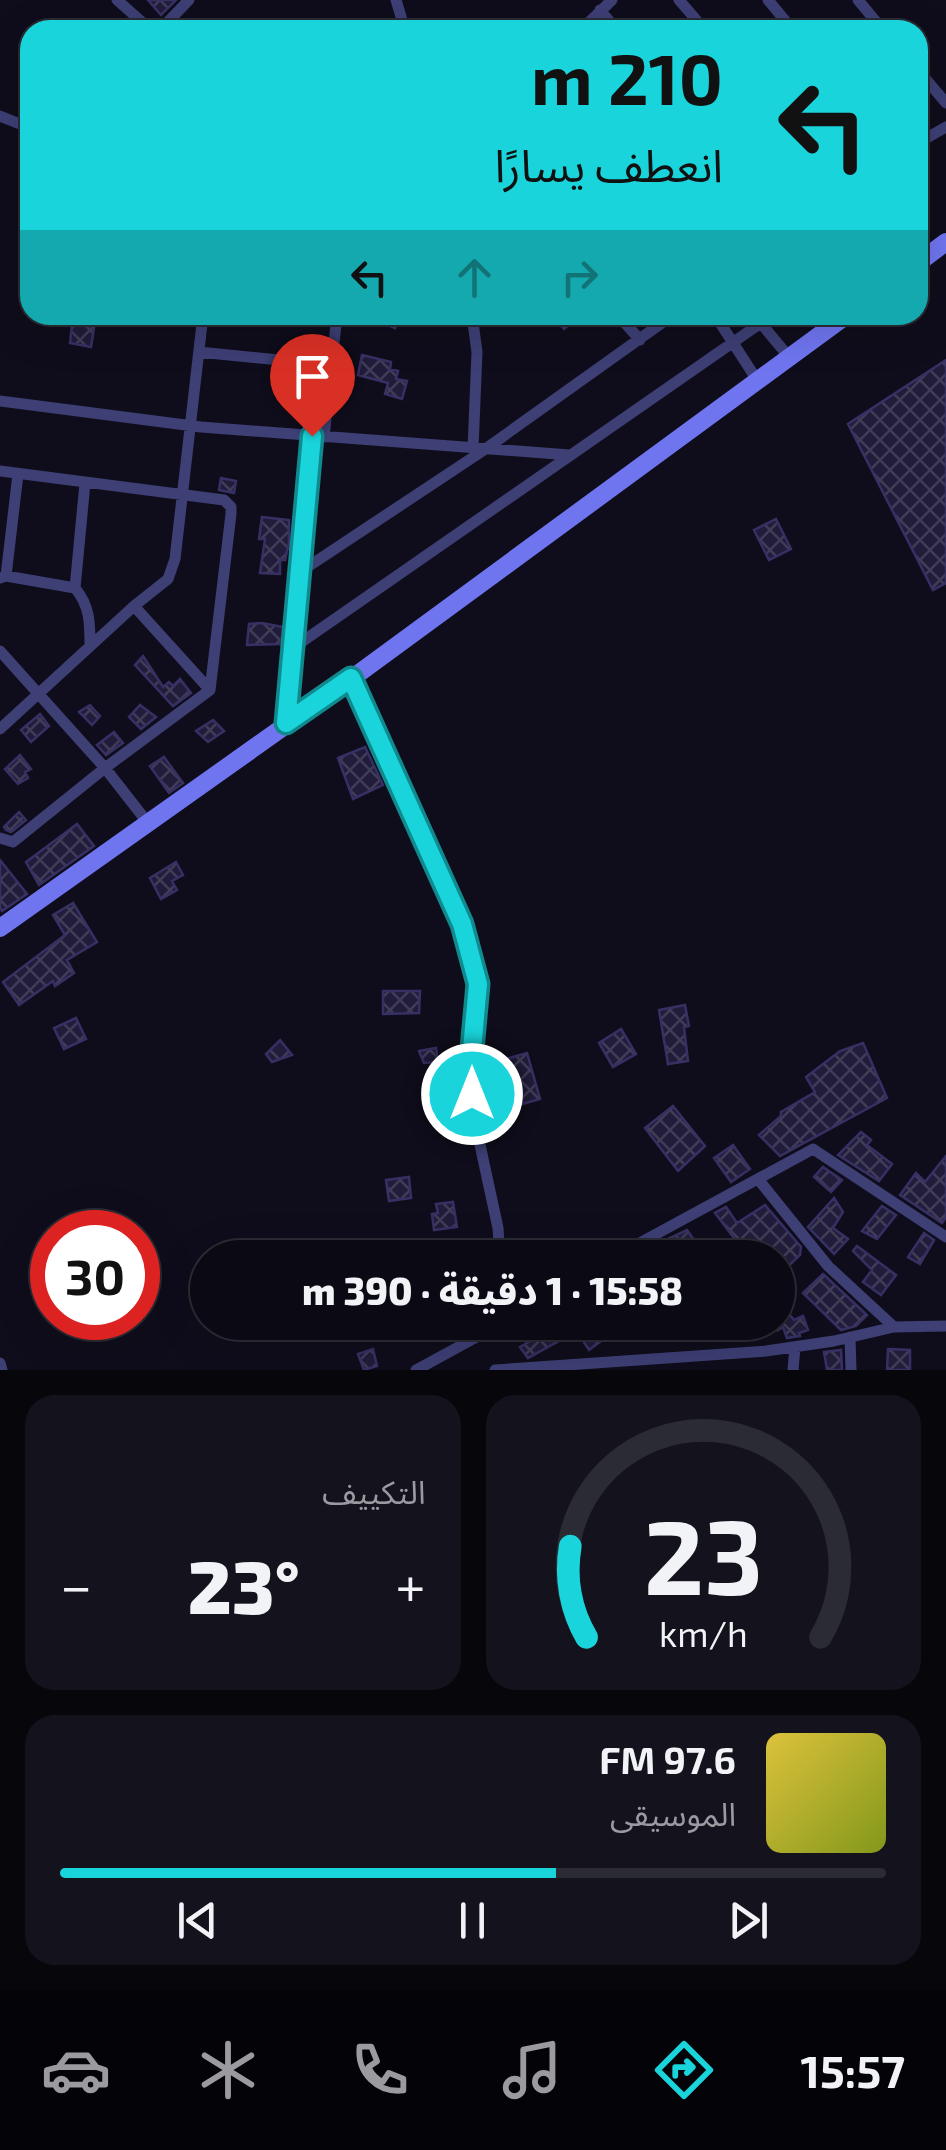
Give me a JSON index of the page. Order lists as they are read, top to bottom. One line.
{"page":{"turn":["210 m","انعطف يسارًا"],"limit":"30","trip":"15:58 · 1 دقيقة · 390 m","tile":"التكييف","heat":["−","23°","+"],"song":["97.6 FM","الموسيقى"],"tabs":"15:57","gauge":["23","km/h"]}}
